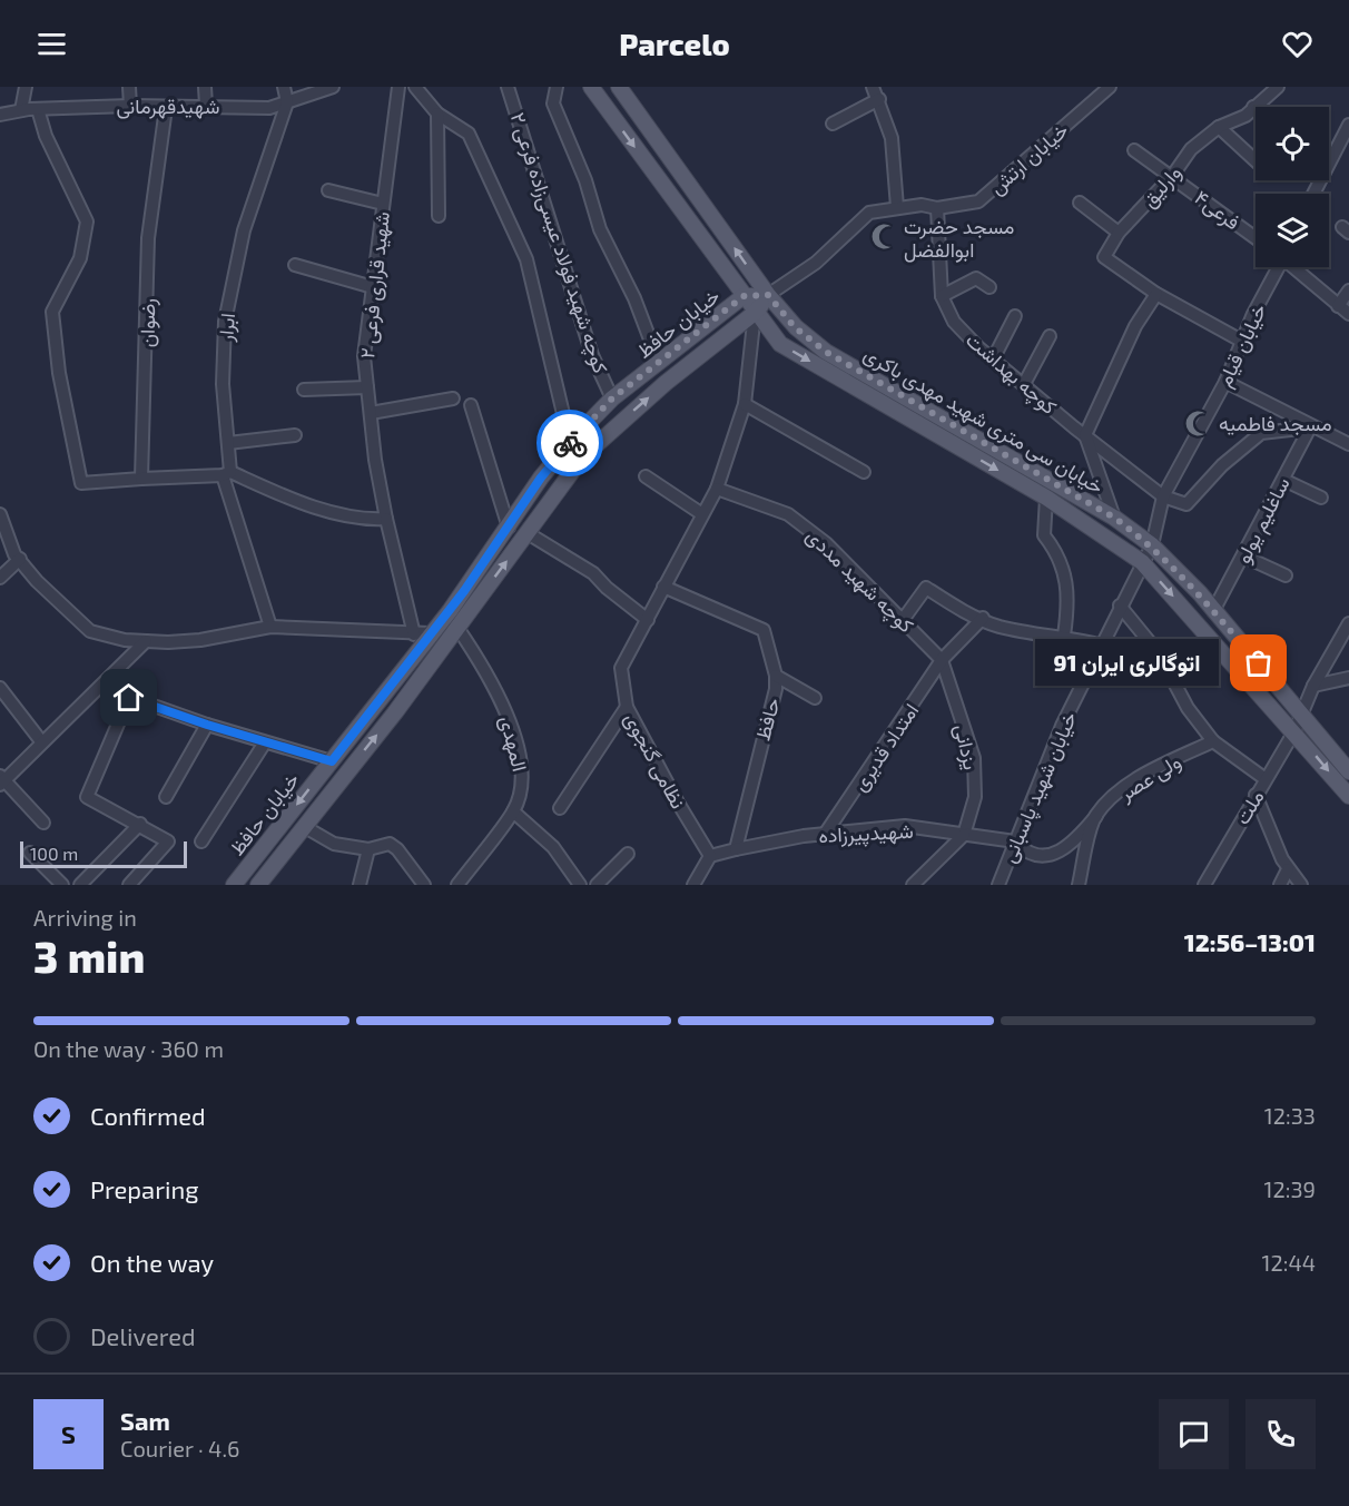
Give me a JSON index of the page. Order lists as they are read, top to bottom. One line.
{"streets":{"main road":["خیابان حافظ","خیابان سی متری شهید مهدی باکری"],"street":["شهیدقهرمانی","خیابان ارتش","وارلیق","فرعی۴","کوچه شهید فولاد عیسی‌زاده فرعی ۲","شهید قراری فرعی ۲","رضوان","ابرار","خیابان قیام","کوچه بهداشت","ساغلیم یولو","کوچه شهید مددی","حافظ","المهدی","امتداد قدیری","یزدانی","نظامی گنجوی","ولی عصر","خیابان شهید پاسبانی","ملت","شهیدپیرزاده"]},"crossings":[["شهیدقهرمانی","رضوان"],["شهیدقهرمانی","ابرار"],["خیابان ارتش","خیابان حافظ"],["خیابان ارتش","کوچه بهداشت"],["خیابان ارتش","خیابان سی متری شهید مهدی باکری"],["وارلیق","فرعی۴"],["کوچه شهید فولاد عیسی‌زاده فرعی ۲","خیابان حافظ"],["خیابان حافظ","خیابان سی متری شهید مهدی باکری"],["خیابان حافظ","المهدی"],["خیابان قیام","کوچه بهداشت"],["خیابان قیام","خیابان سی متری شهید مهدی باکری"],["خیابان قیام","خیابان شهید پاسبانی"],["خیابان سی متری شهید مهدی باکری","ساغلیم یولو"],["خیابان سی متری شهید مهدی باکری","خیابان شهید پاسبانی"],["خیابان سی متری شهید مهدی باکری","ملت"],["کوچه شهید مددی","امتداد قدیری"],["کوچه شهید مددی","یزدانی"],["کوچه شهید مددی","نظامی گنجوی"],["حافظ","نظامی گنجوی"],["حافظ","شهیدپیرزاده"],["امتداد قدیری","یزدانی"],["امتداد قدیری","شهیدپیرزاده"],["یزدانی","شهیدپیرزاده"],["ولی عصر","خیابان شهید پاسبانی"]],"places":{"mosque":["مسجد حضرت ابوالفضل","مسجد فاطمیه"],"other":["اتوگالری ایران 91"]},"scale_bar":"100 m","page":{"header":"Parcelo","bubble":"اتوگالری ایران 91","scale":"100 m","heading":["3 min","Arriving in","12:56–13:01"],"panel":["Sam","Courier · 4.6"],"bar":"On the way · 360 m","list":[["Confirmed","12:33"],["Preparing","12:39"],["On the way","12:44"],"Delivered"],"round":"S"}}
